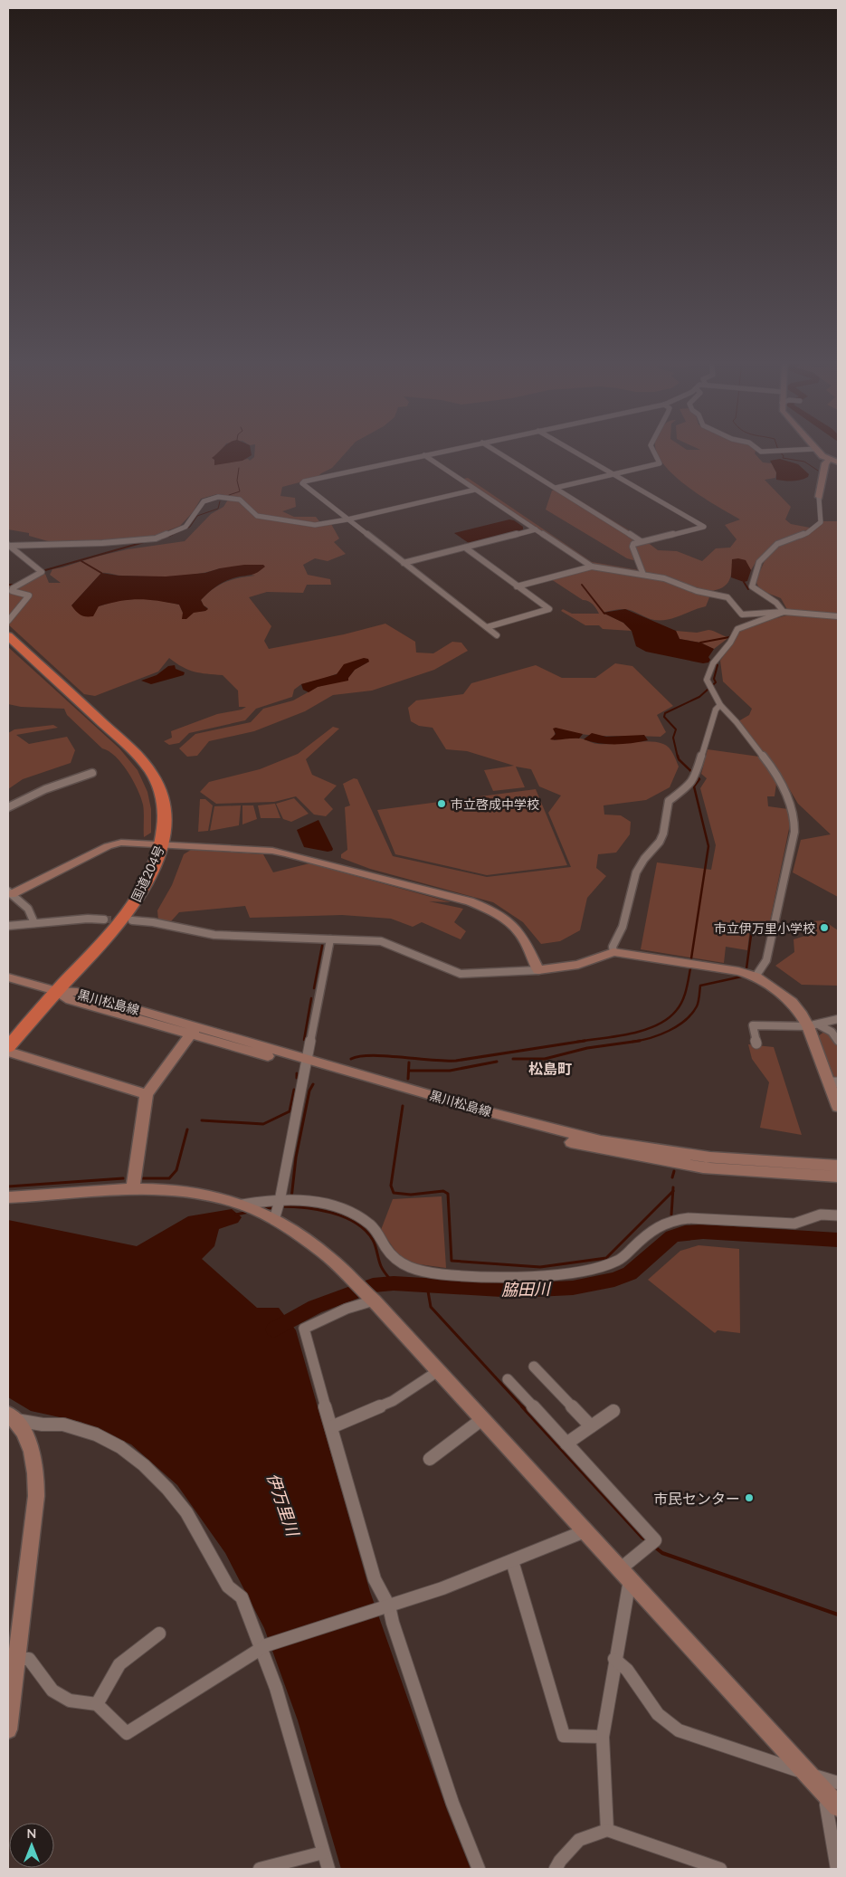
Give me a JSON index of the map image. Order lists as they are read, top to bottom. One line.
{"streets":{"highway":["国道204号"],"street":["黒川松島線"]},"crossings":[["国道204号","黒川松島線"]],"districts":["松島町"],"water":["脇田川","伊万里川"],"places":["市立啓成中学校","市立伊万里小学校","市民センター"],"north":"top"}
